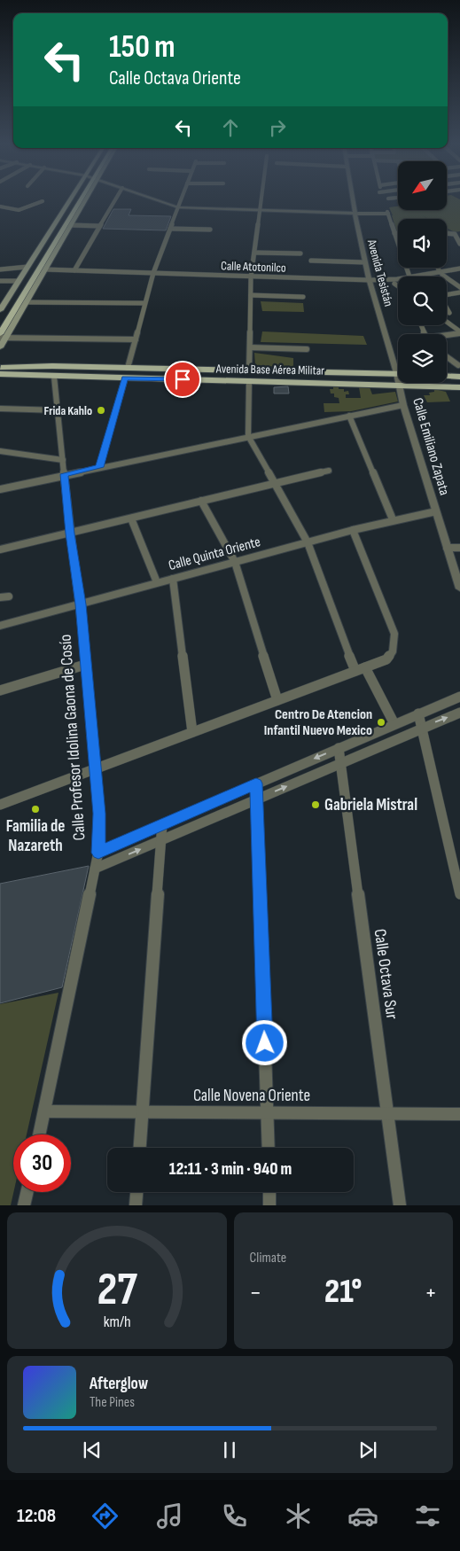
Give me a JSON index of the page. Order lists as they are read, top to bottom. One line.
{"streets":{"main road":["Avenida Base Aérea Militar"],"street":["Calle Atotonilco","Avenida Tesistán","Calle Emiliano Zapata","Calle Quinta Oriente","Calle Profesor Idolina Gaona de Cosío","Calle Octava Sur","Calle Novena Oriente"]},"crossings":[["Calle Atotonilco","Avenida Tesistán"],["Avenida Base Aérea Militar","Calle Profesor Idolina Gaona de Cosío"],["Calle Emiliano Zapata","Calle Quinta Oriente"],["Calle Quinta Oriente","Calle Profesor Idolina Gaona de Cosío"],["Calle Profesor Idolina Gaona de Cosío","Calle Novena Oriente"],["Calle Octava Sur","Calle Novena Oriente"]],"places":["Frida Kahlo","Centro De Atencion Infantil Nuevo Mexico","Gabriela Mistral","Familia de Nazareth"],"north":"bottom left","page":{"turn":["150 m","Calle Octava Oriente"],"limit":"30","trip":"12:11 · 3 min · 940 m","tile":"Climate","heat":["−","21°","+"],"song":["Afterglow","The Pines"],"tabs":"12:08","gauge":["27","km/h"]}}
